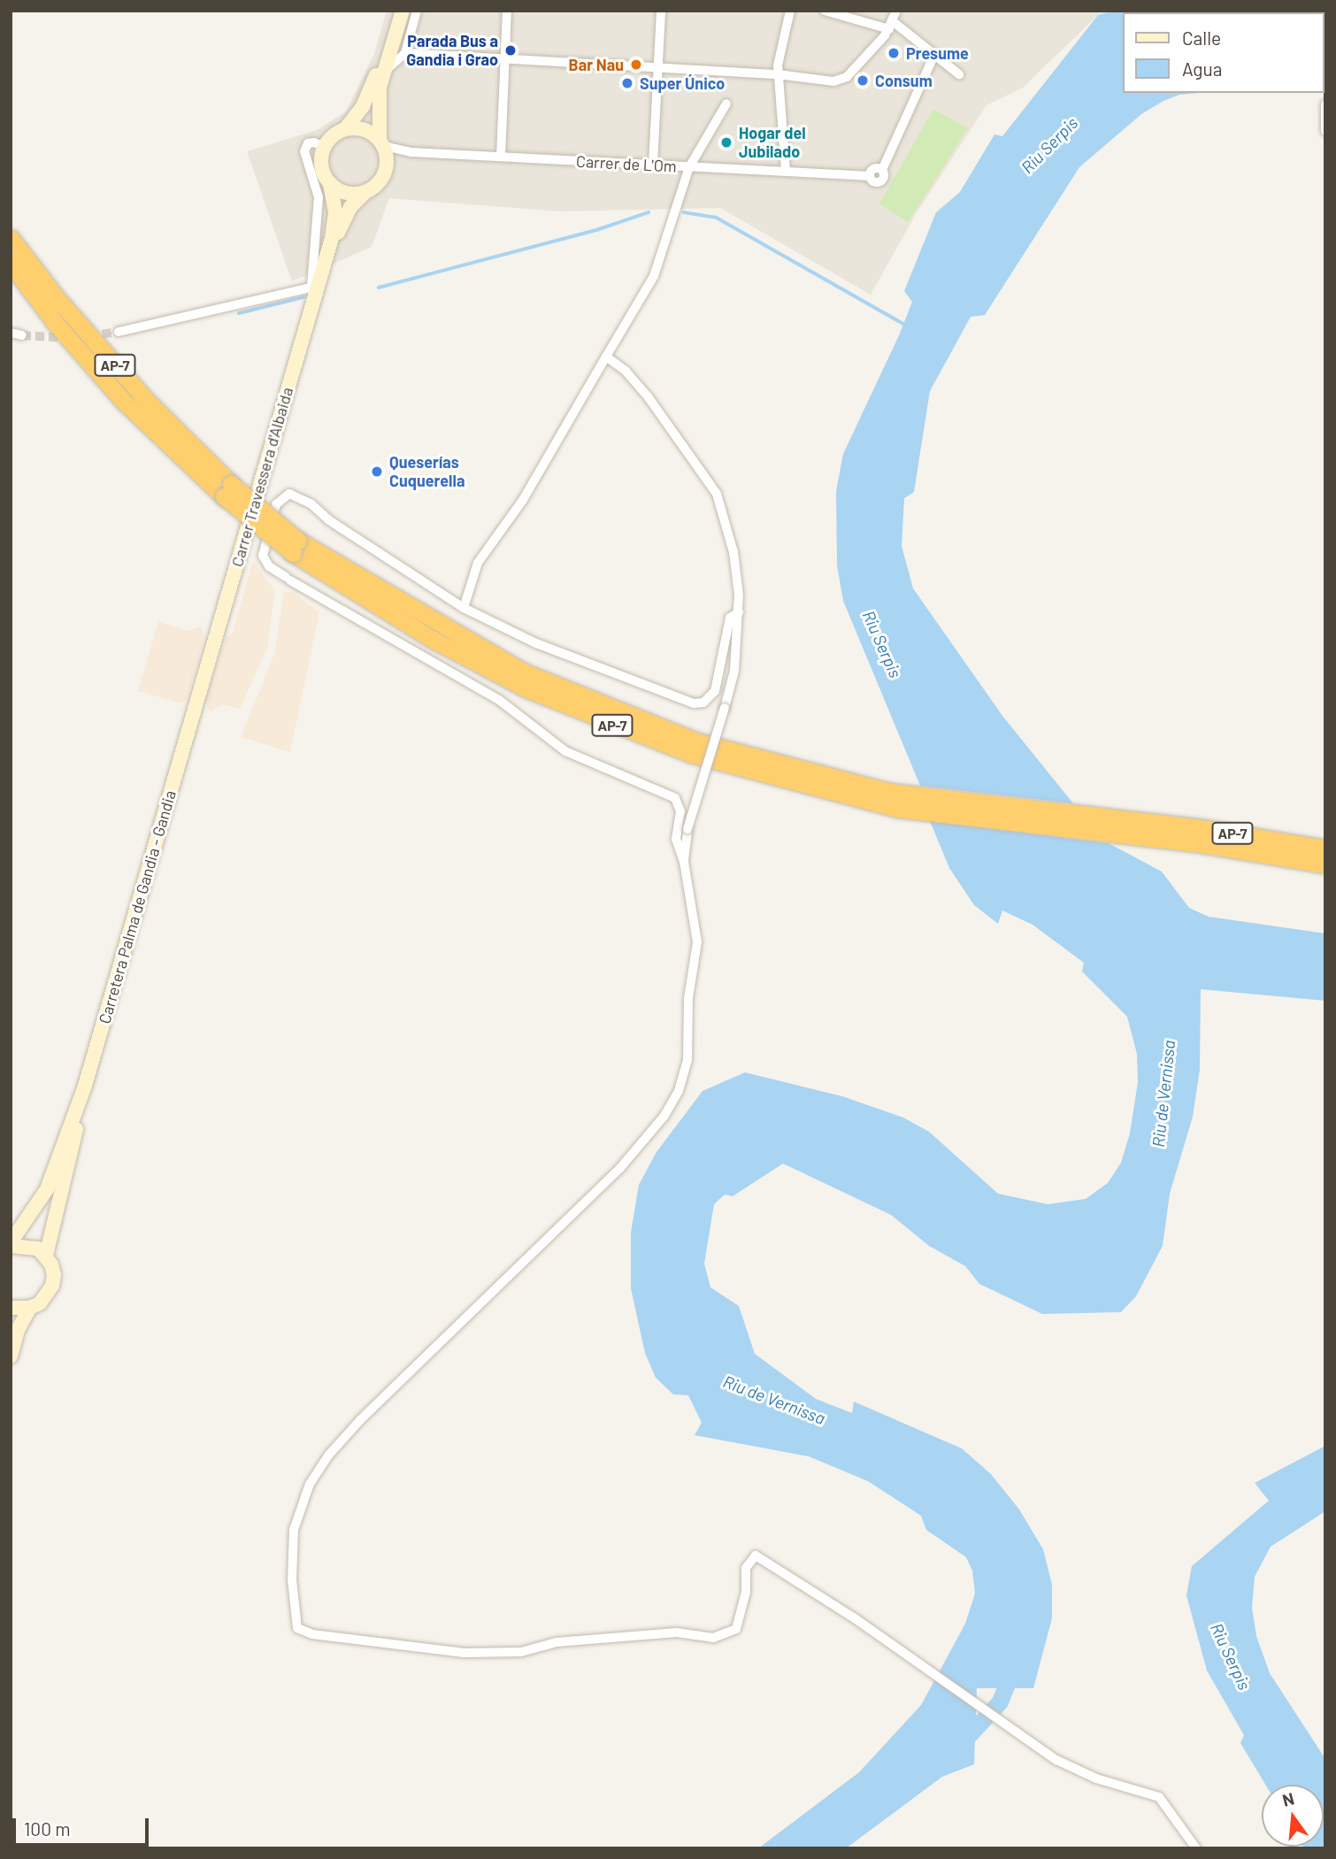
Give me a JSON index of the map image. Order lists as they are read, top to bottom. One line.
{"streets":{"highway":["AP-7"],"main road":["Carrer Travessera d'Albaida","Carretera Palma de Gandia - Gandia"],"street":["Carrer de L'Om"]},"crossings":[["Carrer de L'Om","Carrer Travessera d'Albaida"],["Carrer Travessera d'Albaida","Carretera Palma de Gandia - Gandia"]],"water":["Riu Serpis","Riu de Vernissa"],"places":["Parada Bus a Gandia i Grao","Presume","Bar Nau","Consum","Super Único","Hogar del Jubilado","Queserías Cuquerella"],"legend":["Calle","Agua"],"scale_bar":"100 m","north":"top"}
